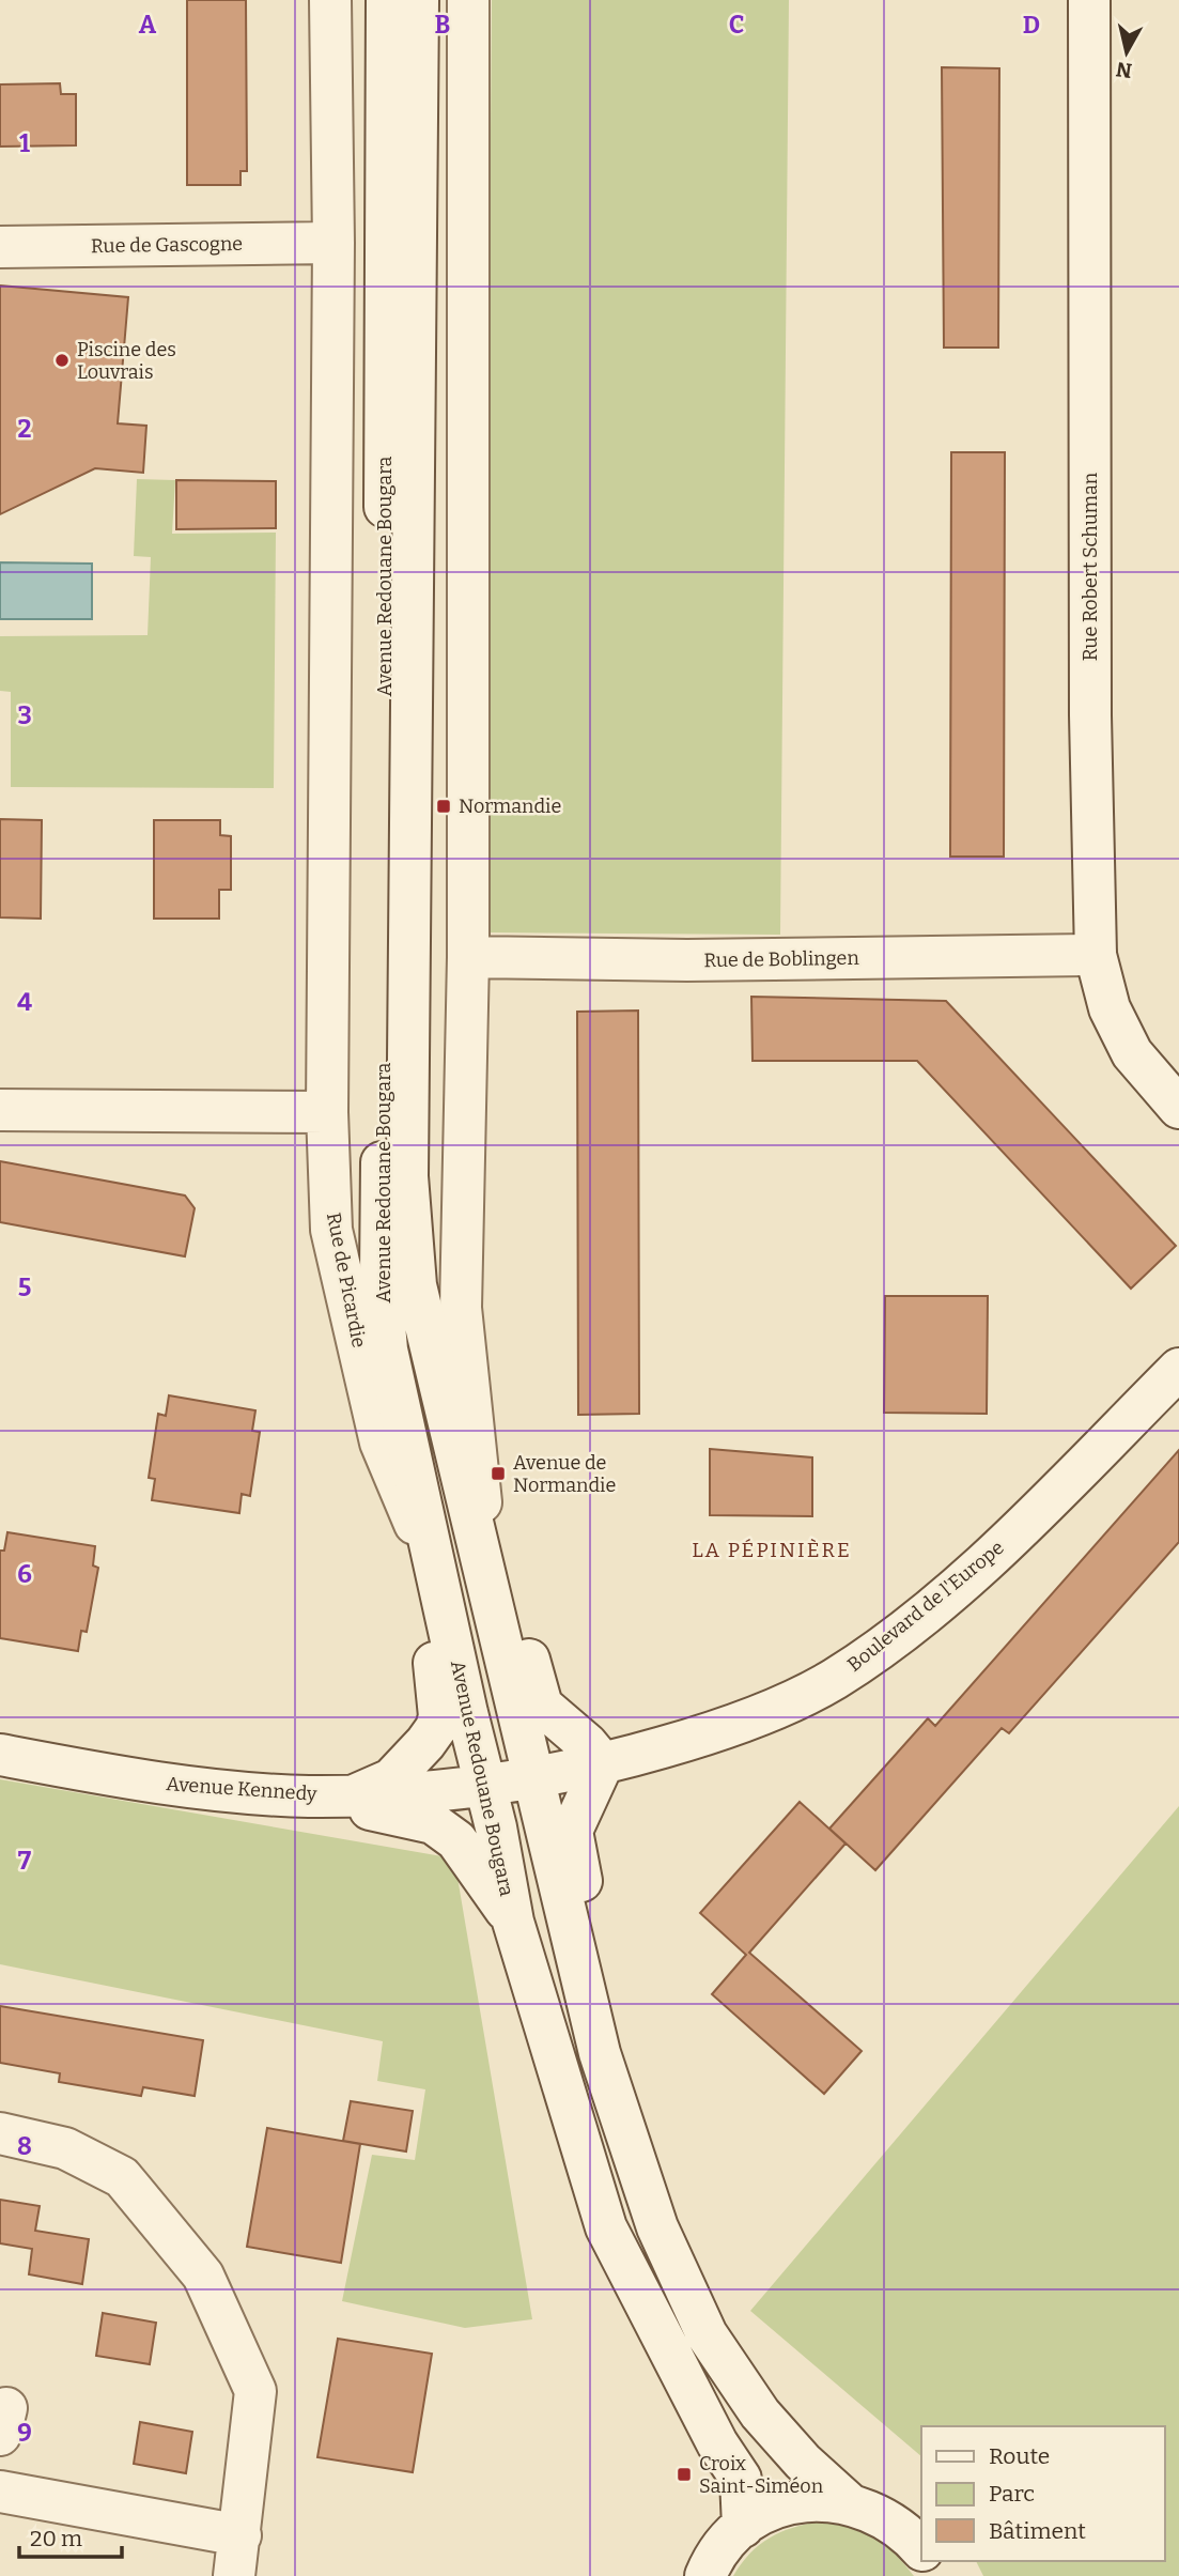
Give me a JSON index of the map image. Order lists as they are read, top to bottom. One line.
{"streets":{"street":["Rue de Gascogne","Rue Robert Schuman","Avenue Redouane Bougara","Rue de Boblingen","Rue de Picardie","Boulevard de l'Europe","Avenue Kennedy"]},"crossings":[["Rue de Gascogne","Rue de Picardie"],["Rue Robert Schuman","Rue de Boblingen"],["Avenue Redouane Bougara","Rue de Boblingen"],["Avenue Redouane Bougara","Rue de Picardie"],["Avenue Redouane Bougara","Boulevard de l'Europe"],["Avenue Redouane Bougara","Avenue Kennedy"],["Boulevard de l'Europe","Avenue Kennedy"]],"districts":["LA PÉPINIÈRE"],"places":{"other":["Piscine des Louvrais"],"transit":["Normandie","Avenue de Normandie","Croix Saint-Siméon"]},"legend":["Route","Parc","Bâtiment"],"scale_bar":"20 m","north":"bottom","grid":{"columns":["A","B","C","D"],"rows":["1","2","3","4","5","6","7","8","9"]}}
